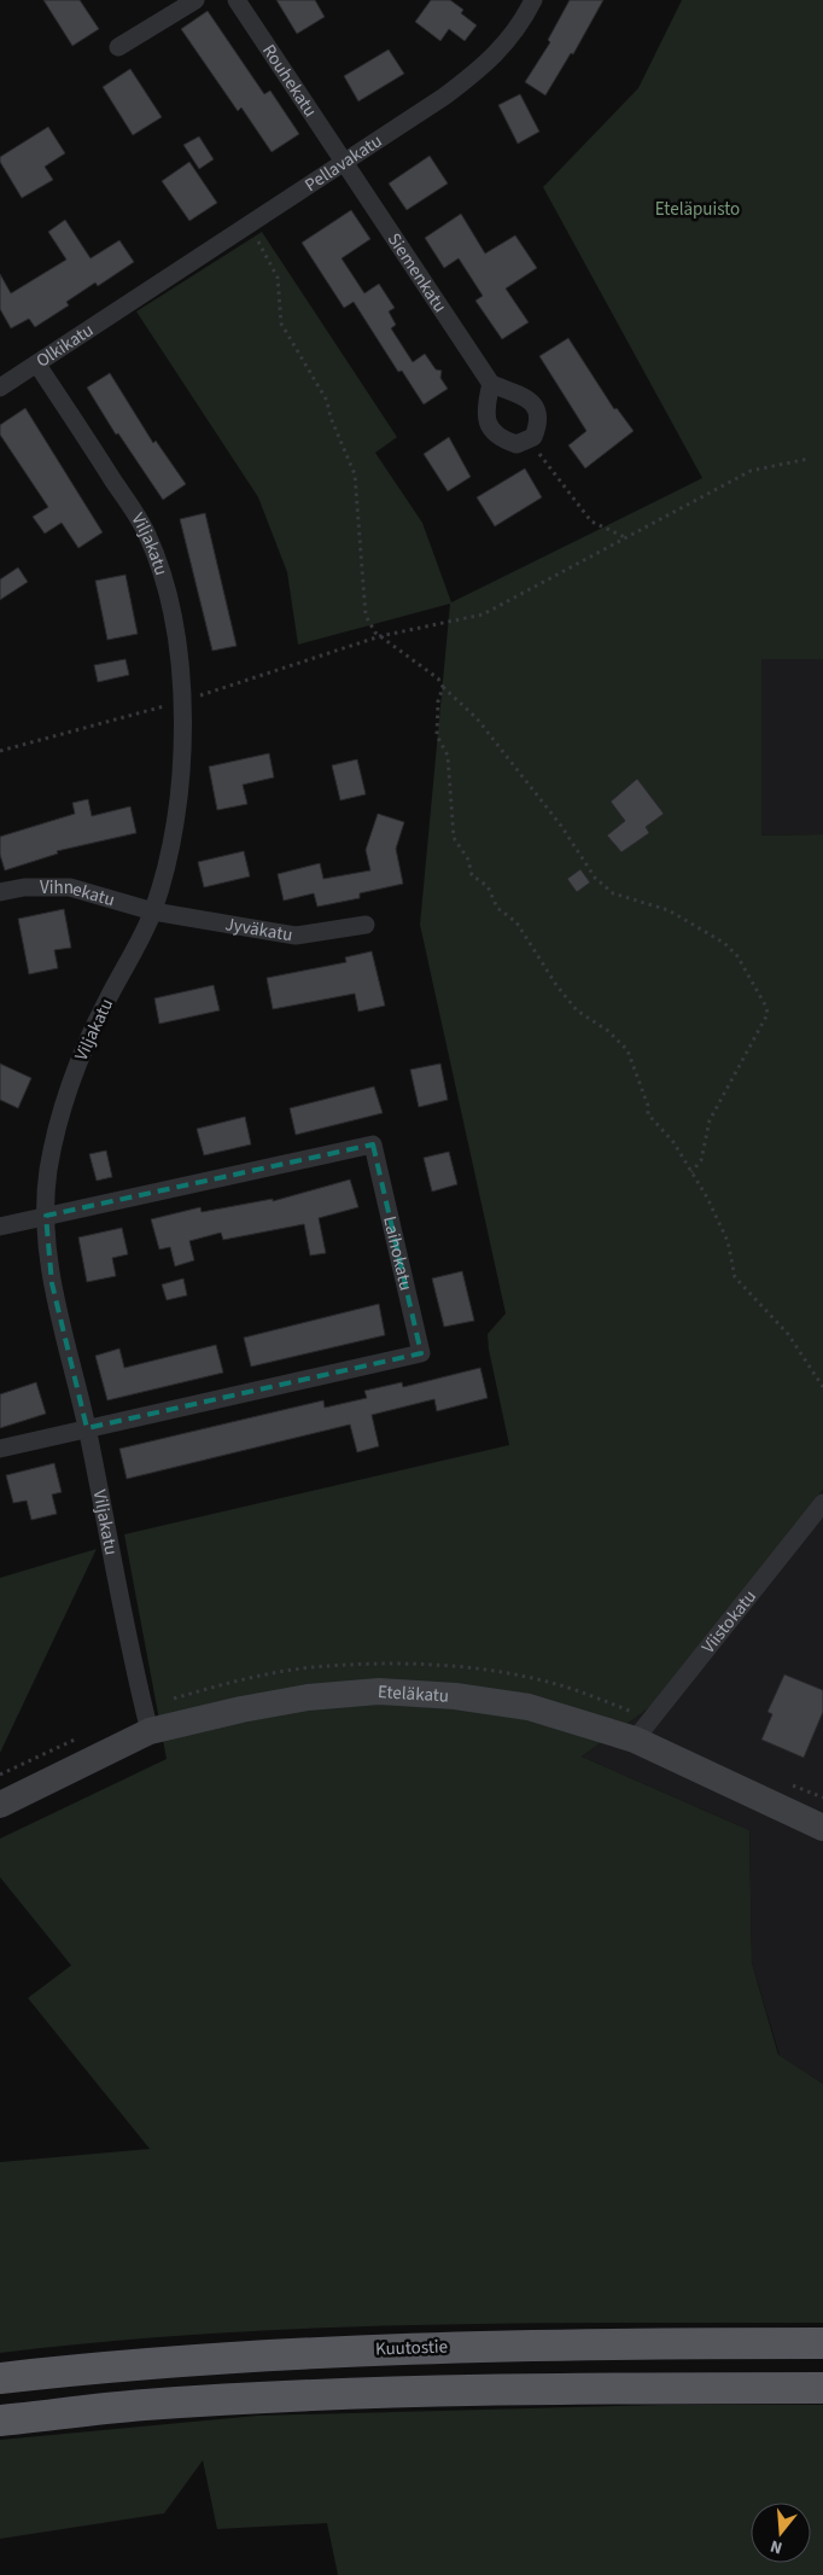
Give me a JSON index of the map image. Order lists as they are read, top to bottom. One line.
{"streets":{"highway":["Kuutostie"],"main road":["Eteläkatu"],"street":["Rouhekatu","Pellavakatu","Siemenkatu","Olkikatu","Viljakatu","Vihnekatu","Jyväkatu","Laihokatu","Viistokatu"]},"crossings":[["Rouhekatu","Pellavakatu"],["Rouhekatu","Siemenkatu"],["Pellavakatu","Siemenkatu"],["Pellavakatu","Olkikatu"],["Olkikatu","Viljakatu"],["Viljakatu","Vihnekatu"],["Viljakatu","Jyväkatu"],["Viljakatu","Laihokatu"],["Viljakatu","Eteläkatu"],["Vihnekatu","Jyväkatu"],["Viistokatu","Eteläkatu"]],"parks":["Eteläpuisto"],"north":"bottom"}
